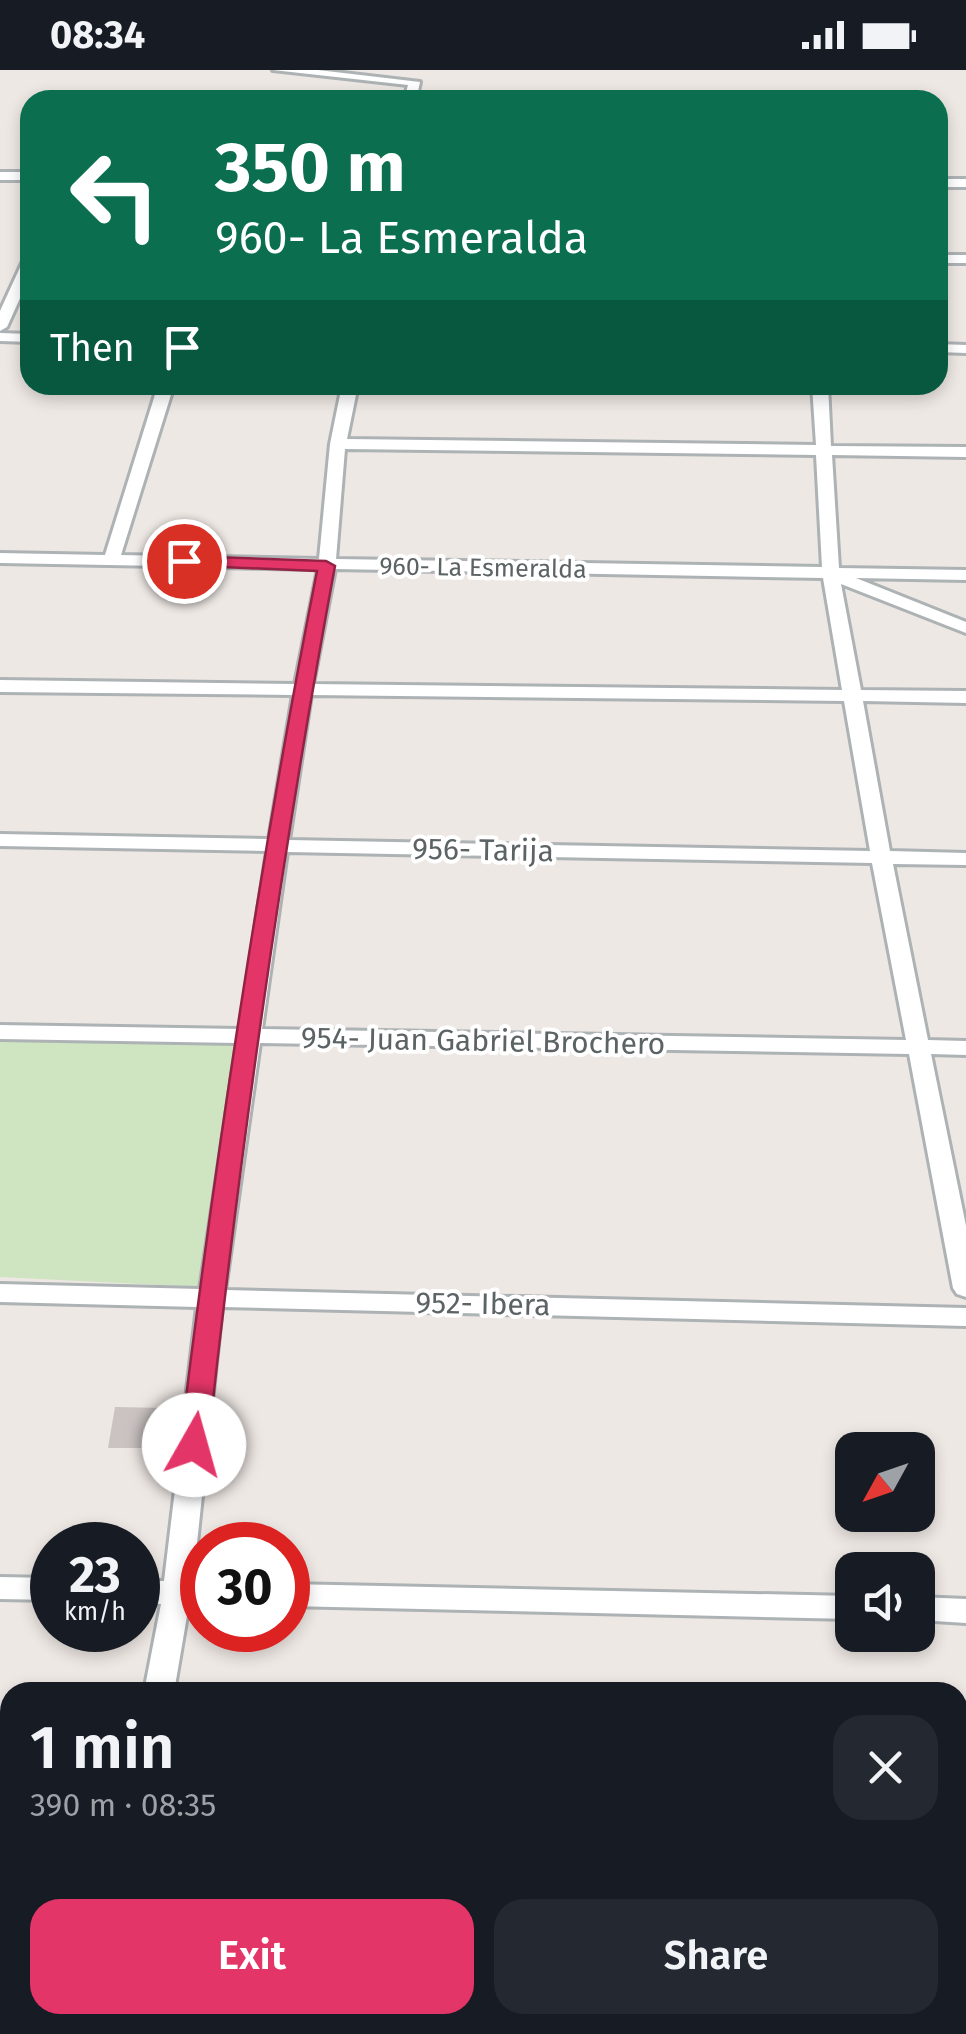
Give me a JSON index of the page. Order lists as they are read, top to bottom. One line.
{"streets":{"street":["960- La Esmeralda","956- Tarija","954- Juan Gabriel Brochero","952- Ibera"]},"north":"bottom left","page":{"status":"08:34","turn":["350 m","960- La Esmeralda"],"then":"Then","speed":"23 km/h","limit":"30","heading":["1 min","390 m · 08:35"],"buttons":["Exit","Share"]}}
